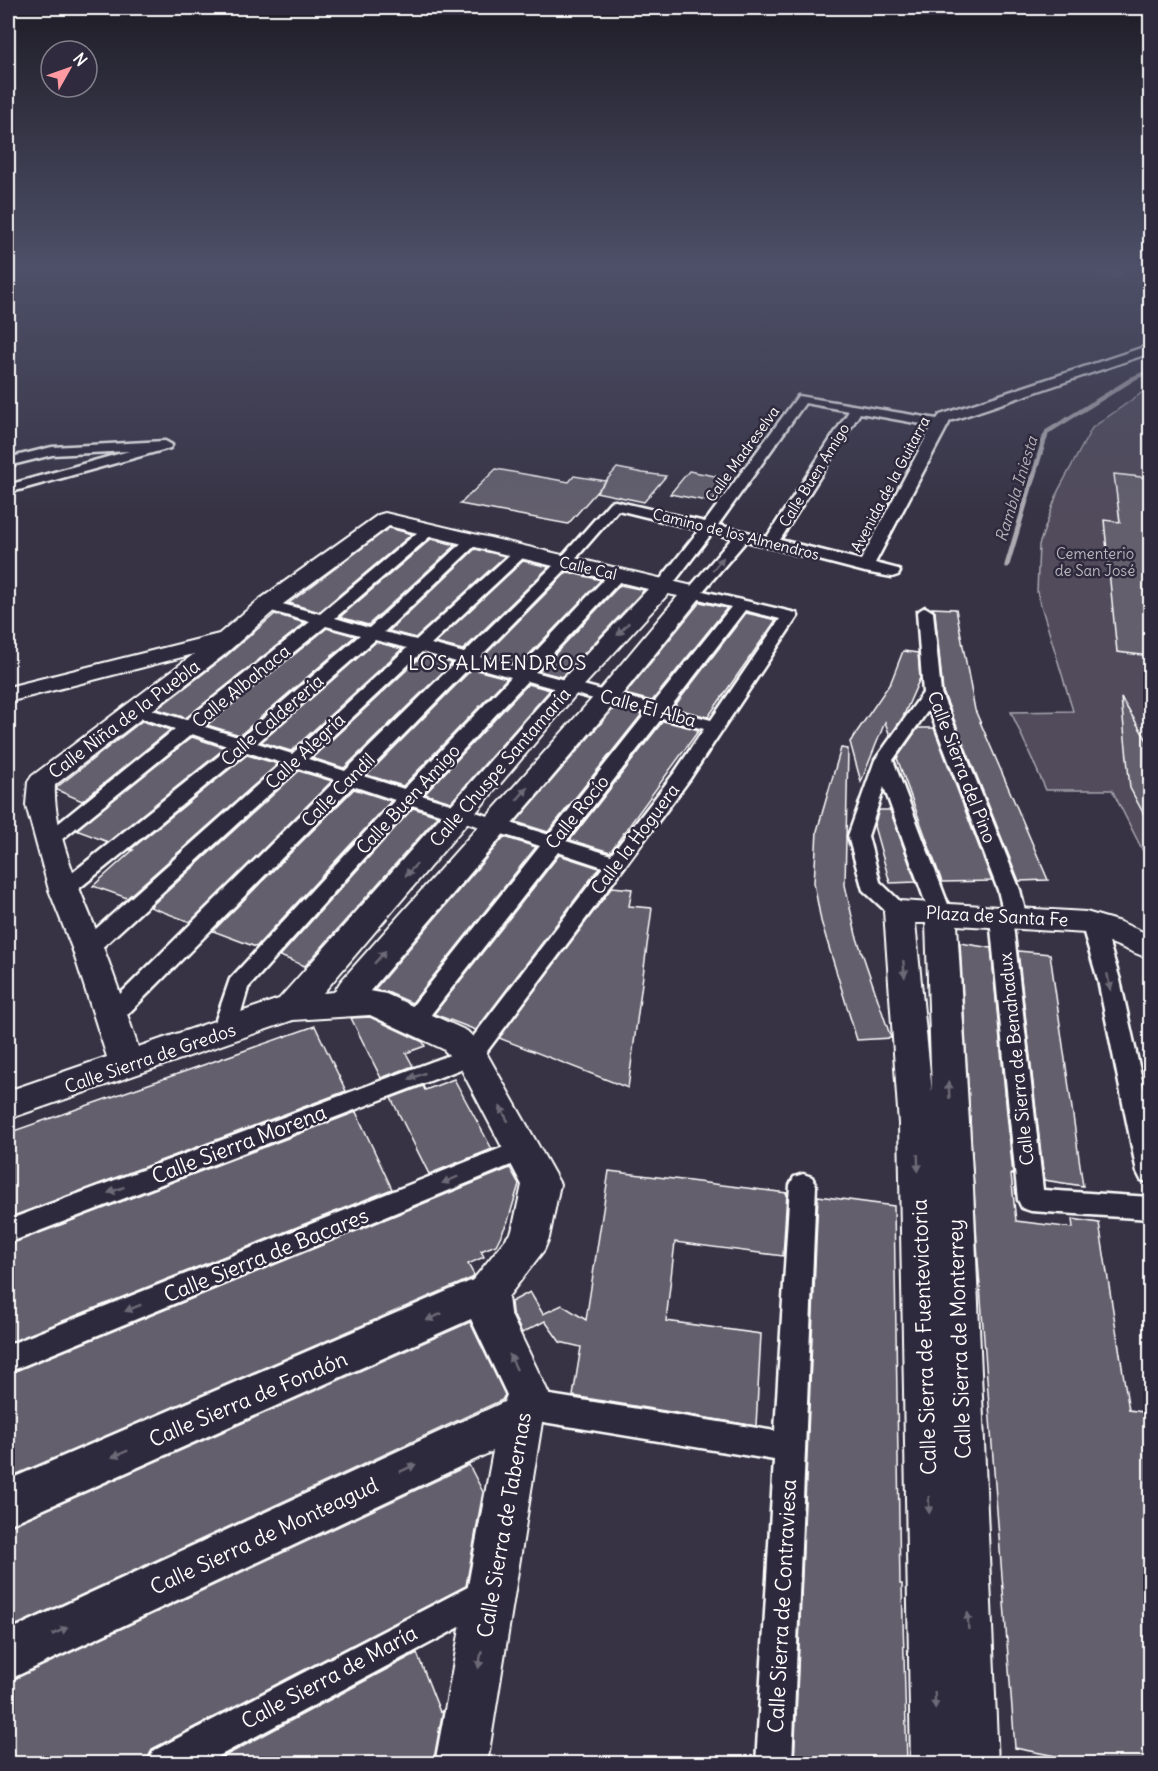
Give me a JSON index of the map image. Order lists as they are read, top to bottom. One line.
{"streets":{"street":["Calle Madreselva","Calle Buen Amigo","Avenida de la Guitarra","Camino de los Almendros","Calle Cal","Calle Albahaca","Calle El Alba","Calle Niña de la Puebla","Calle Calderería","Calle Alegría","Calle Chuspe Santamaría","Calle Sierra del Pino","Calle Candil","Calle Rocío","Calle la Hoguera","Plaza de Santa Fe","Calle Sierra de Gredos","Calle Sierra de Benahadux","Calle Sierra Morena","Calle Sierra de Bacares","Calle Sierra de Fuentevictoria","Calle Sierra de Monterrey","Calle Sierra de Fondón","Calle Sierra de Tabernas","Calle Sierra de Monteagud","Calle Sierra de Contraviesa","Calle Sierra de María"]},"crossings":[["Calle Madreselva","Calle Buen Amigo"],["Calle Madreselva","Camino de los Almendros"],["Calle Madreselva","Calle Chuspe Santamaría"],["Calle Buen Amigo","Camino de los Almendros"],["Calle Buen Amigo","Calle Cal"],["Calle Buen Amigo","Calle El Alba"],["Calle Buen Amigo","Calle Sierra de Gredos"],["Avenida de la Guitarra","Camino de los Almendros"],["Camino de los Almendros","Calle Chuspe Santamaría"],["Camino de los Almendros","Calle Candil"],["Calle Cal","Calle Albahaca"],["Calle Cal","Calle Niña de la Puebla"],["Calle Cal","Calle Calderería"],["Calle Cal","Calle Alegría"],["Calle Cal","Calle Chuspe Santamaría"],["Calle Cal","Calle Candil"],["Calle Cal","Calle Rocío"],["Calle Cal","Calle la Hoguera"],["Calle Albahaca","Calle El Alba"],["Calle Albahaca","Calle Niña de la Puebla"],["Calle El Alba","Calle Niña de la Puebla"],["Calle El Alba","Calle Calderería"],["Calle El Alba","Calle Alegría"],["Calle El Alba","Calle Chuspe Santamaría"],["Calle El Alba","Calle Candil"],["Calle El Alba","Calle Rocío"],["Calle El Alba","Calle la Hoguera"],["Calle Niña de la Puebla","Calle Calderería"],["Calle Niña de la Puebla","Calle Alegría"],["Calle Niña de la Puebla","Calle Candil"],["Calle Niña de la Puebla","Calle Sierra de Gredos"],["Calle Chuspe Santamaría","Calle Sierra de Gredos"],["Calle Sierra del Pino","Plaza de Santa Fe"],["Calle Sierra del Pino","Calle Sierra de Benahadux"],["Calle la Hoguera","Calle Sierra Morena"],["Plaza de Santa Fe","Calle Sierra de Benahadux"],["Plaza de Santa Fe","Calle Sierra de Fuentevictoria"],["Plaza de Santa Fe","Calle Sierra de Monterrey"],["Calle Sierra de Fondón","Calle Sierra de Tabernas"],["Calle Sierra de Tabernas","Calle Sierra de Monteagud"],["Calle Sierra de Tabernas","Calle Sierra de María"]],"one_way":["Calle Sierra Morena","Calle Sierra de Bacares","Calle Sierra de Monterrey","Calle Sierra de Fondón","Calle Sierra de Monteagud"],"districts":["LOS ALMENDROS"],"water":["Rambla Iniesta"],"parks":["Cementerio de San José"],"north":"top right"}
